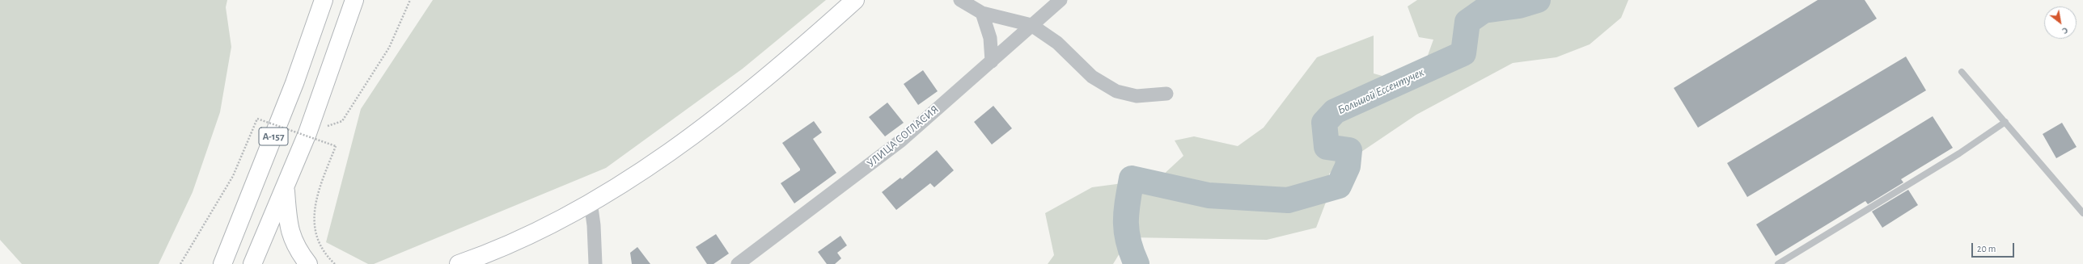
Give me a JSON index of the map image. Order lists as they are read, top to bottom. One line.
{"streets":{"main road":["А-157"],"street":["УЛИЦА СОГЛАСИЯ"]},"water":["Большой Ессентучек"],"scale_bar":"20 m","north":"bottom right"}
